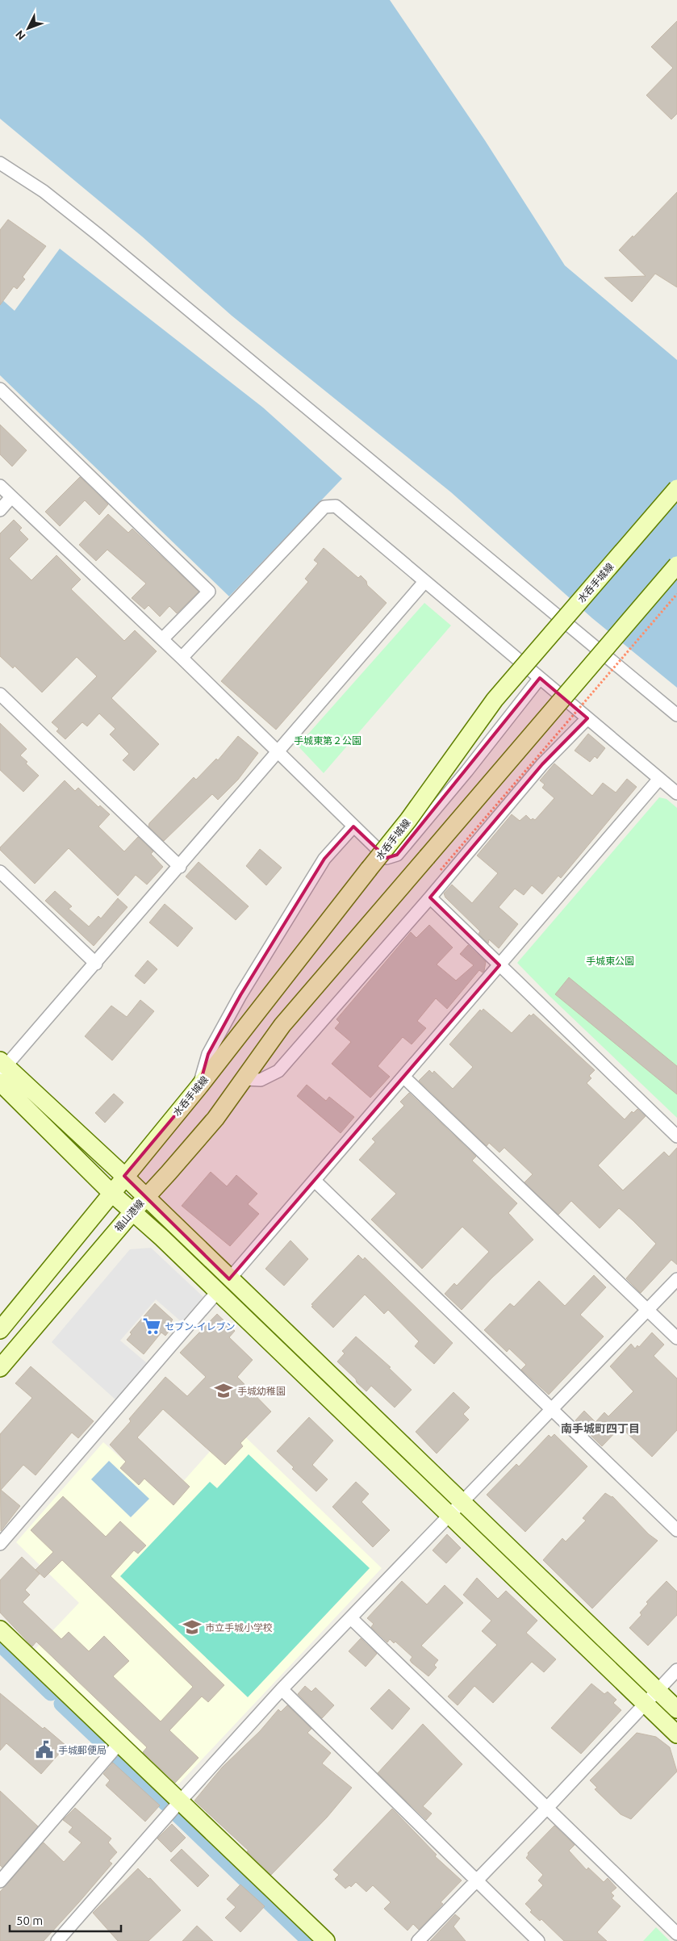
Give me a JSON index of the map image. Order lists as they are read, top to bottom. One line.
{"streets":{"main road":["水呑手城線","福山港線"]},"crossings":[["水呑手城線","福山港線"]],"districts":["南手城町四丁目"],"parks":["手城東第２公園","手城東公園"],"places":{"supermarket":["セブン-イレブン"],"school or university":["手城幼稚園","市立手城小学校"],"public building":["手城郵便局"]},"scale_bar":"50 m","north":"bottom left"}
